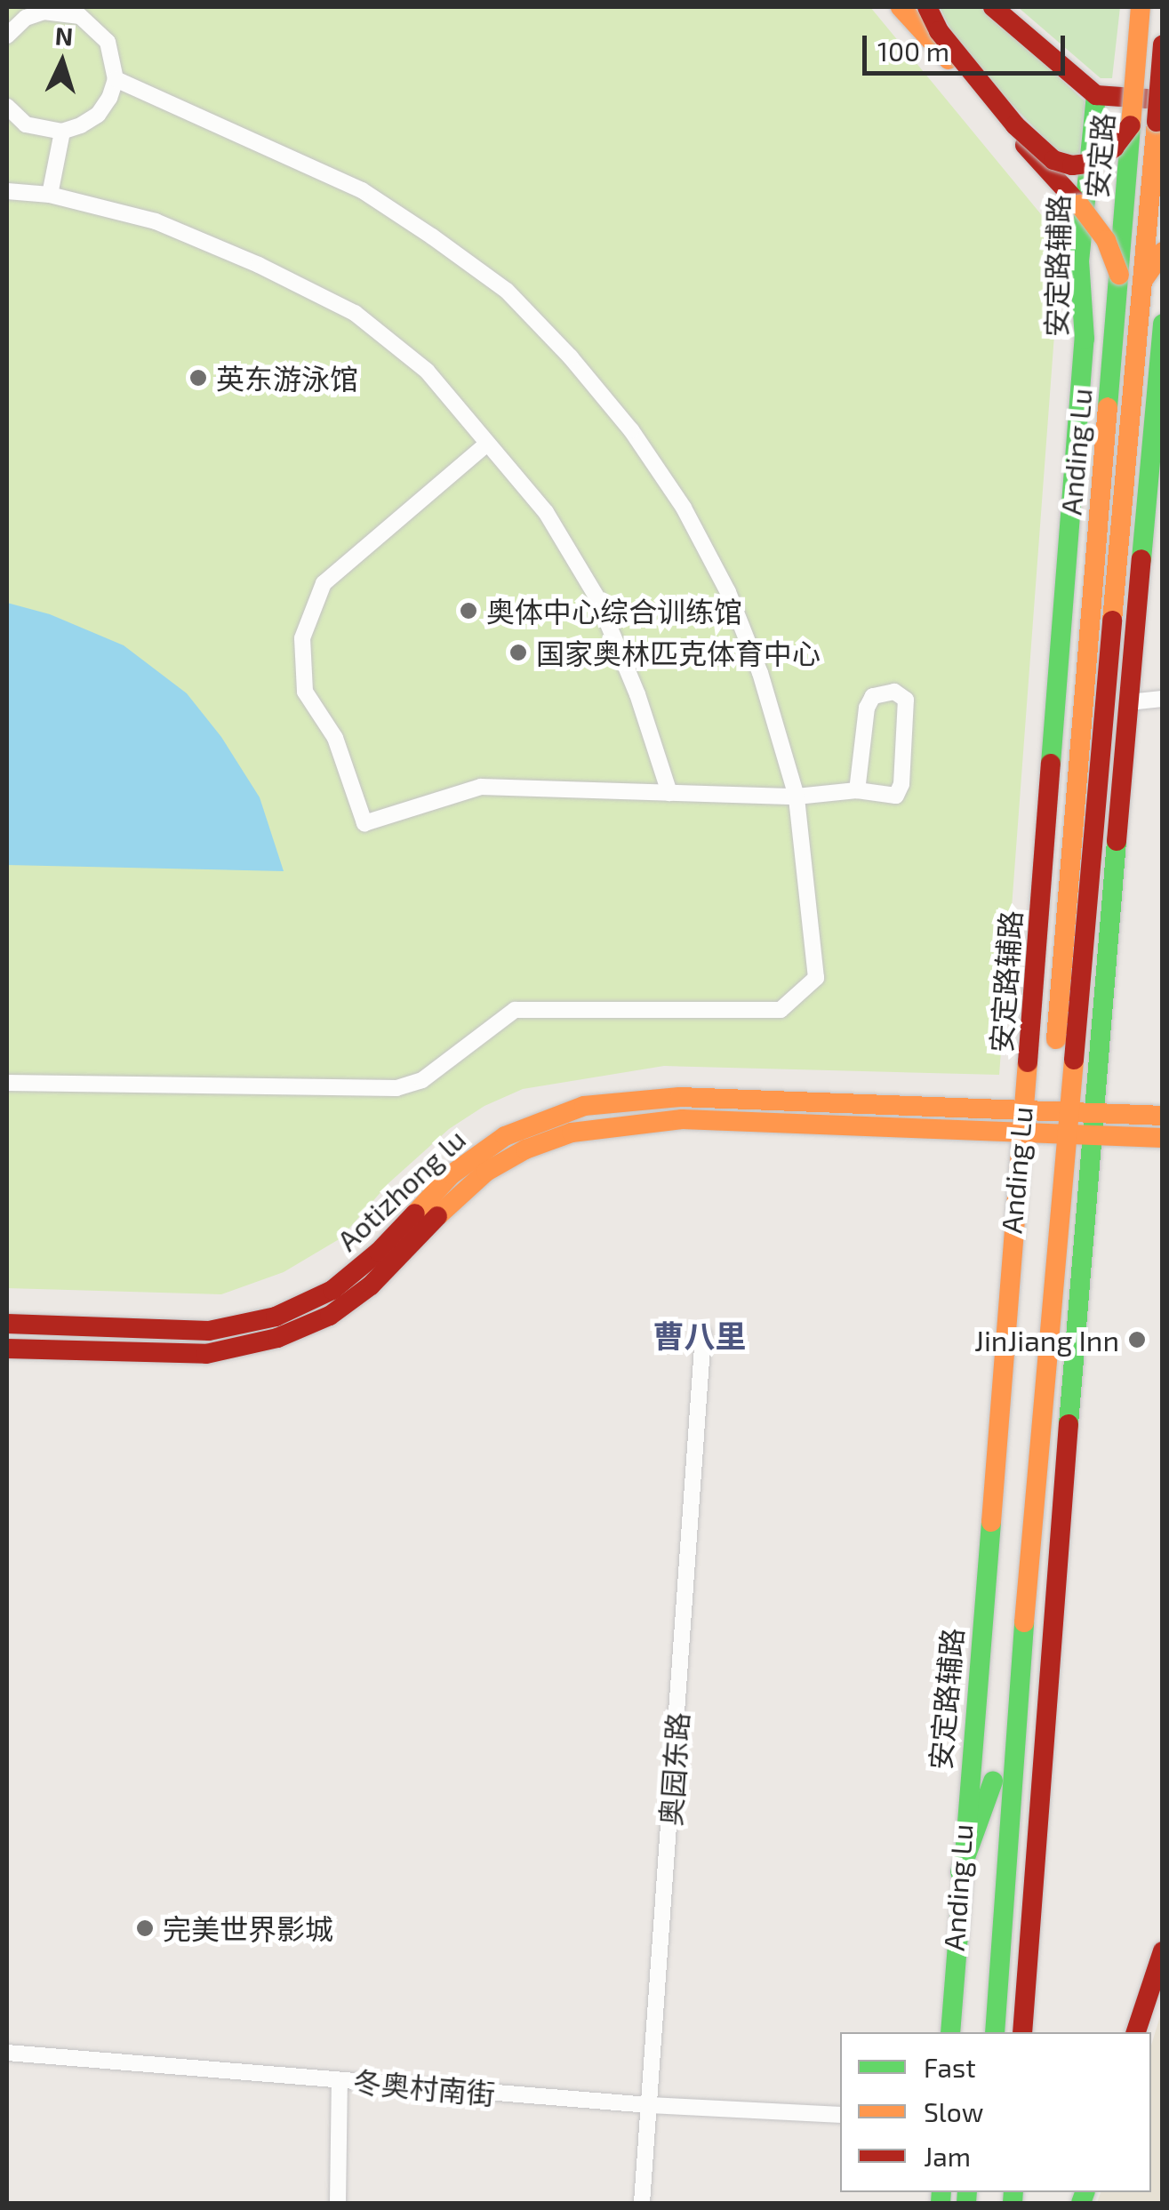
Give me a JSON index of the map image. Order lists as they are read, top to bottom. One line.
{"streets":{"main road":["安定路","安定路辅路","Anding Lu","Aotizhong lu"],"street":["奥园东路","冬奥村南街"]},"crossings":[["安定路","Anding Lu"],["安定路辅路","Aotizhong lu"],["Anding Lu","Aotizhong lu"],["奥园东路","冬奥村南街"]],"districts":["曹八里"],"places":["英东游泳馆","奥体中心综合训练馆","国家奥林匹克体育中心","JinJiang Inn","完美世界影城"],"legend":["Fast","Slow","Jam"],"scale_bar":"100 m","north":"top"}
